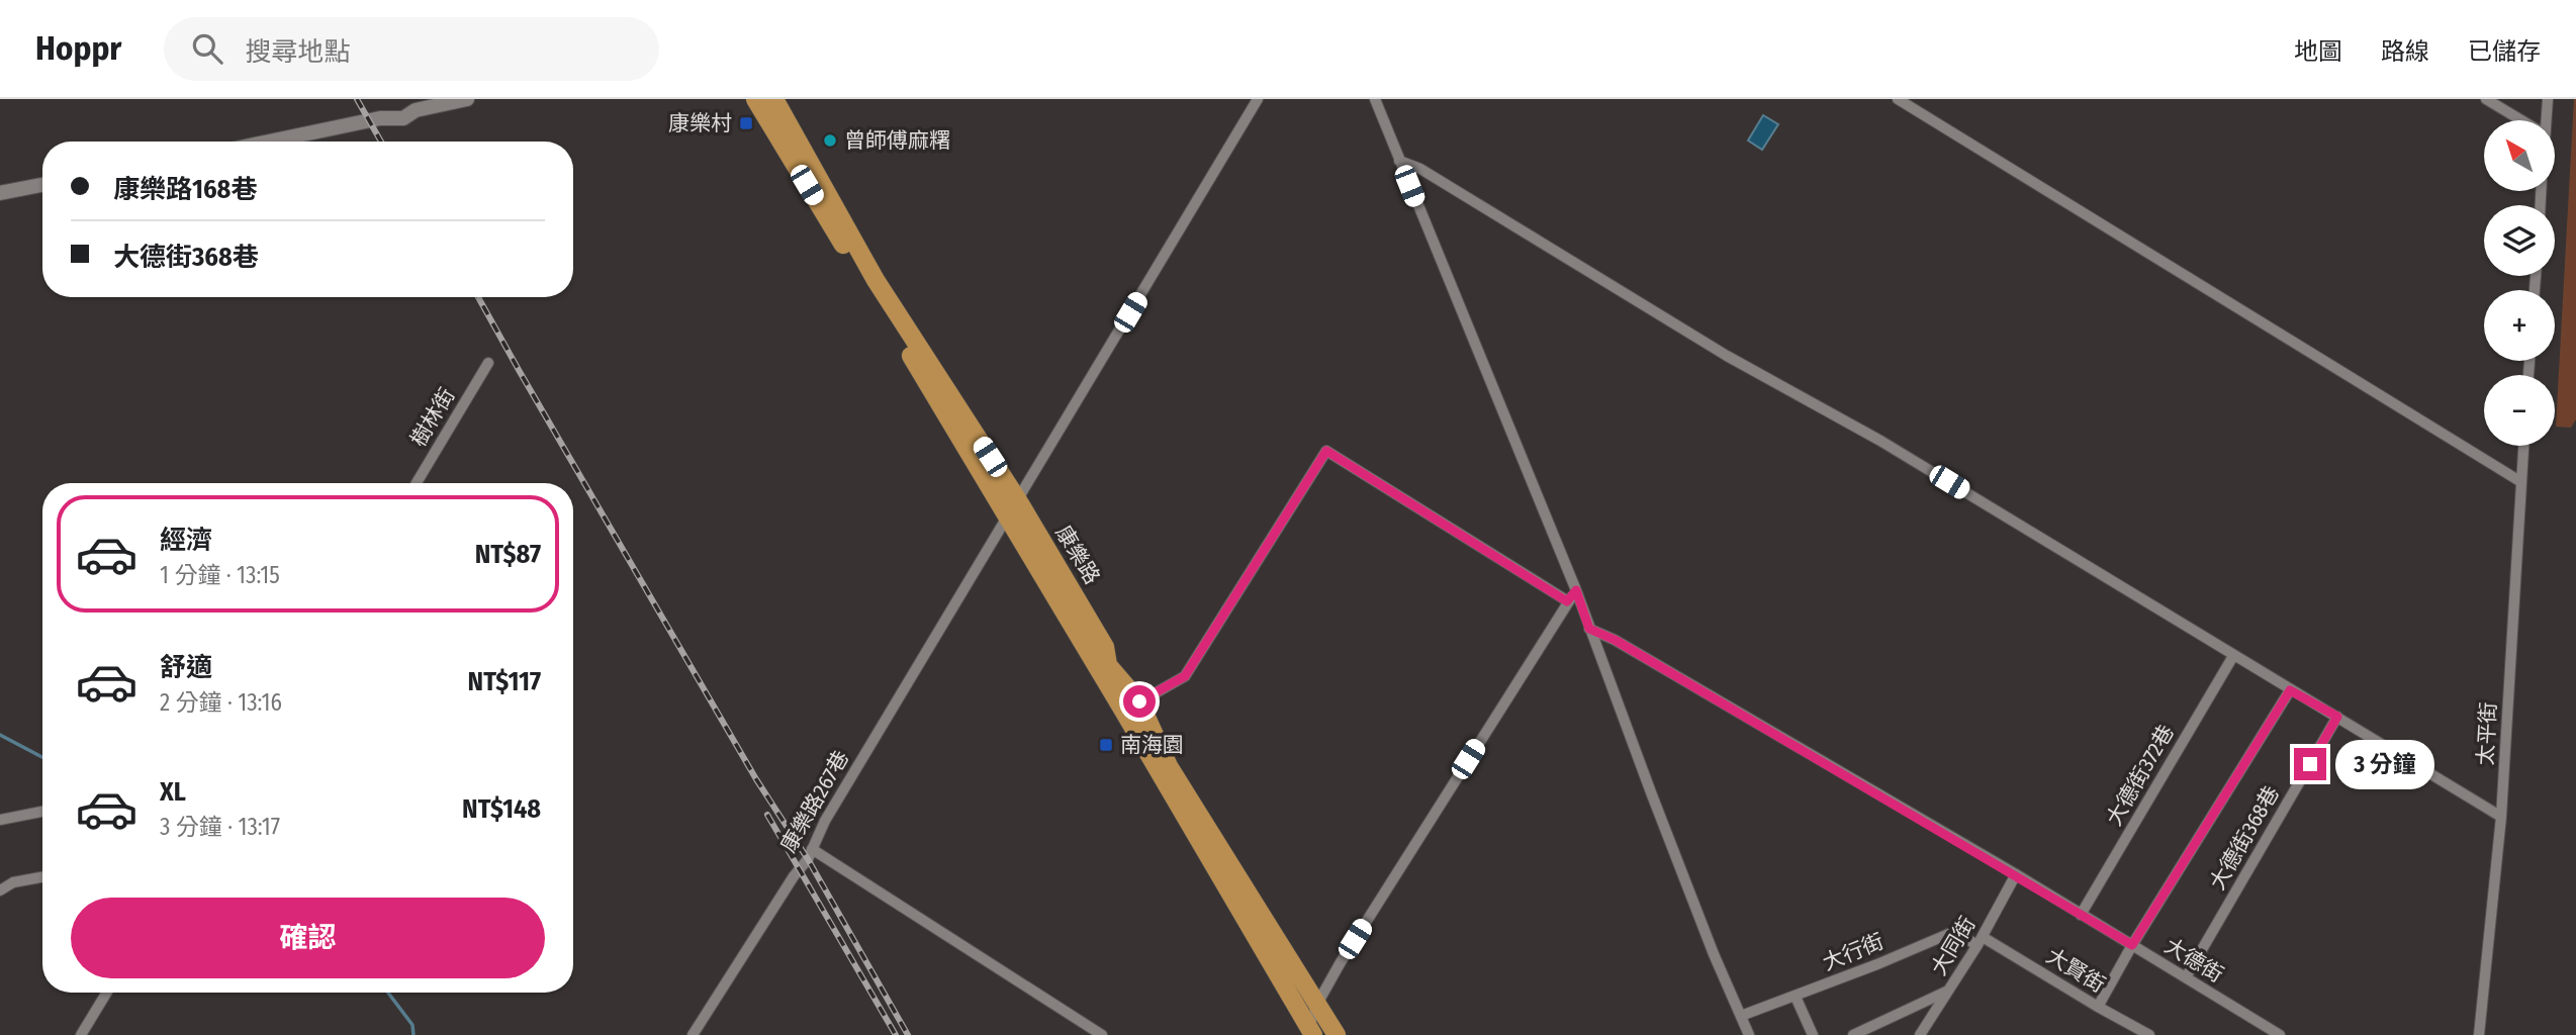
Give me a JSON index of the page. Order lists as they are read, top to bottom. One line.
{"streets":{"main road":["康樂路"],"street":["樹林街","太平街","大德街372巷","康樂路267巷","大德街368巷","大同街","大行街","大德街","大賢街"]},"crossings":[["康樂路","康樂路267巷"],["大德街372巷","大德街"],["大德街368巷","大德街"],["大同街","大行街"],["大同街","大德街"],["大同街","大賢街"],["大行街","大賢街"]],"places":{"transit":["康樂村","南海園"],"other":["曾師傅麻糬"]},"north":"top left","page":{"header":"Hoppr","search":"搜尋地點","nav":["地圖","路線","已儲存"],"map_buttons":["+","−"],"banner":["康樂路168巷","大德街368巷"],"list":[{"name":"經濟","note":"1 分鐘 · 13:15","value":"NT$87"},{"name":"舒適","note":"2 分鐘 · 13:16","value":"NT$117"},{"name":"XL","note":"3 分鐘 · 13:17","value":"NT$148"}],"bubble":"3 分鐘","buttons":"確認"}}
